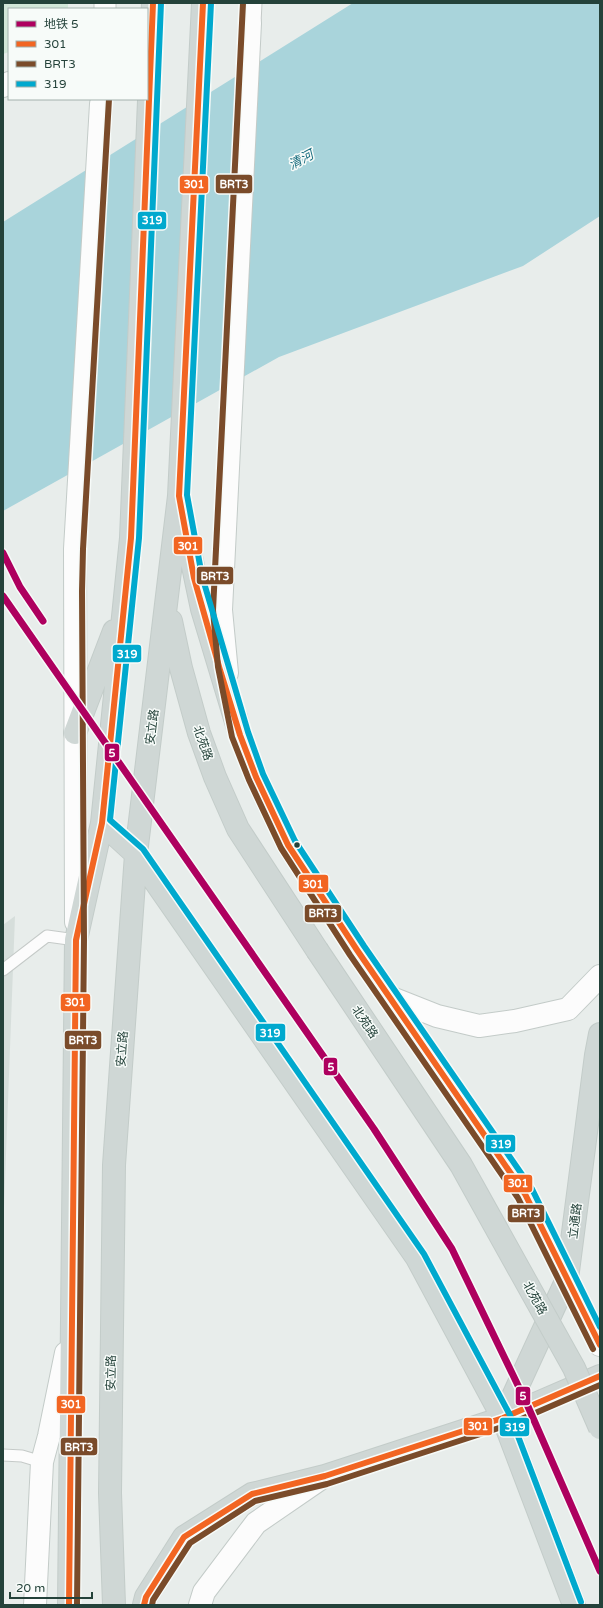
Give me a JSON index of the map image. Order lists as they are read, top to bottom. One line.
{"streets":{"main road":["安立路","北苑路","立通路"]},"crossings":[["安立路","北苑路"]],"water":["清河"],"lines":["transit line 301","transit line BRT3","transit line 319","metro line 5"],"legend":["地铁 5","301","BRT3","319"],"scale_bar":"20 m"}
